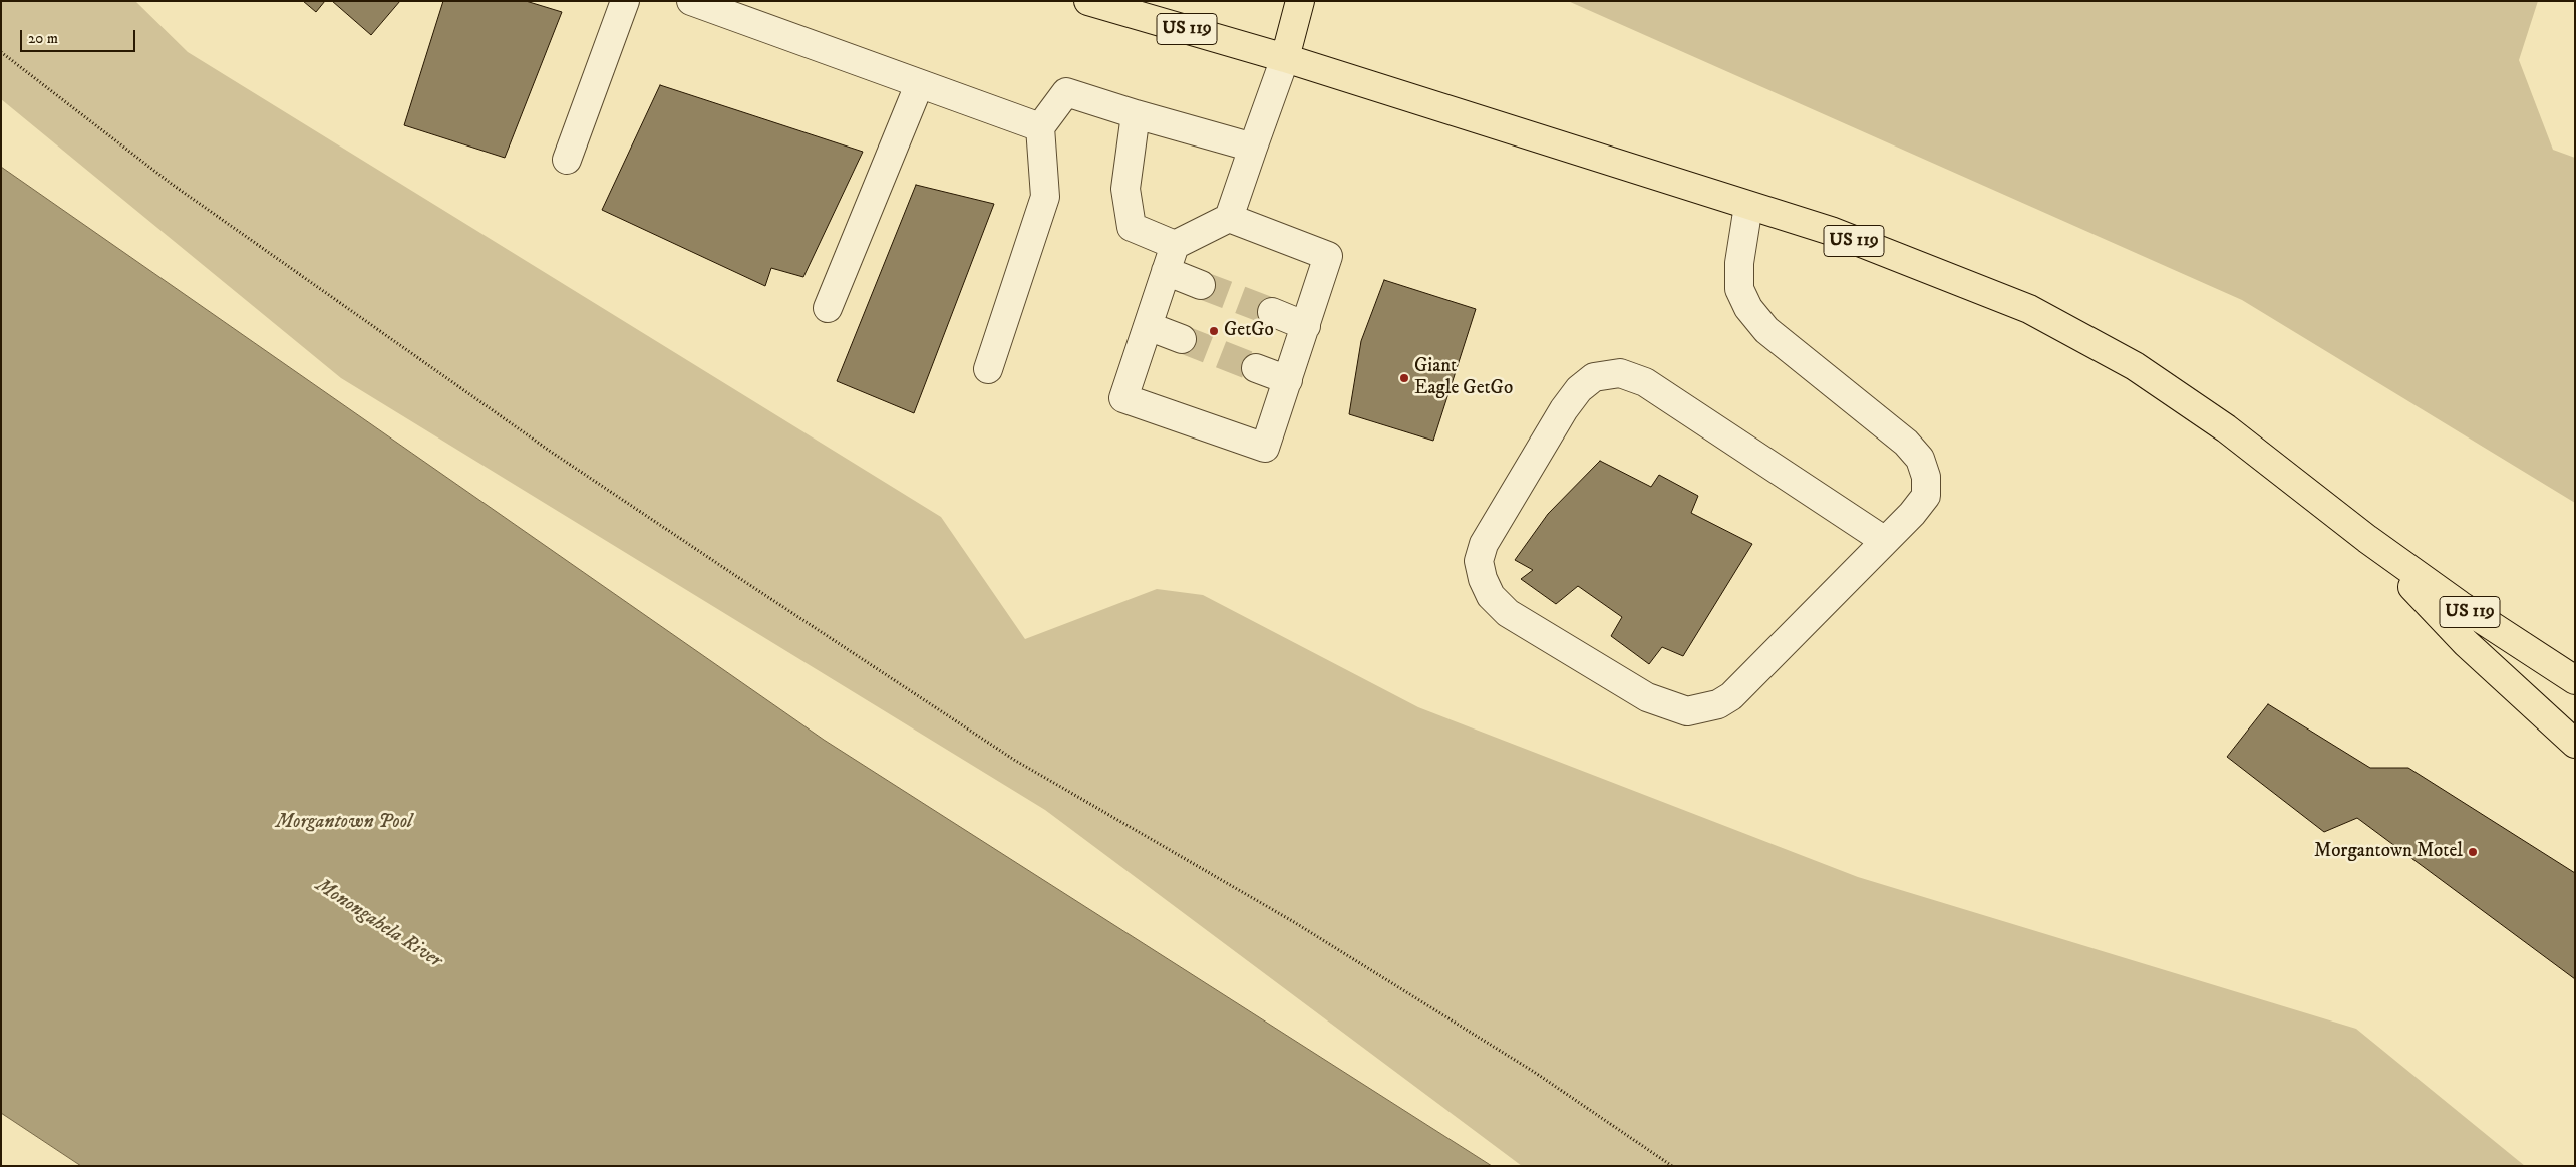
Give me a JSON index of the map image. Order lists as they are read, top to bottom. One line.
{"streets":{"main road":["US 119"]},"water":["Morgantown Pool","Monongahela River"],"places":["GetGo","Giant Eagle GetGo","Morgantown Motel"],"scale_bar":"20 m"}
